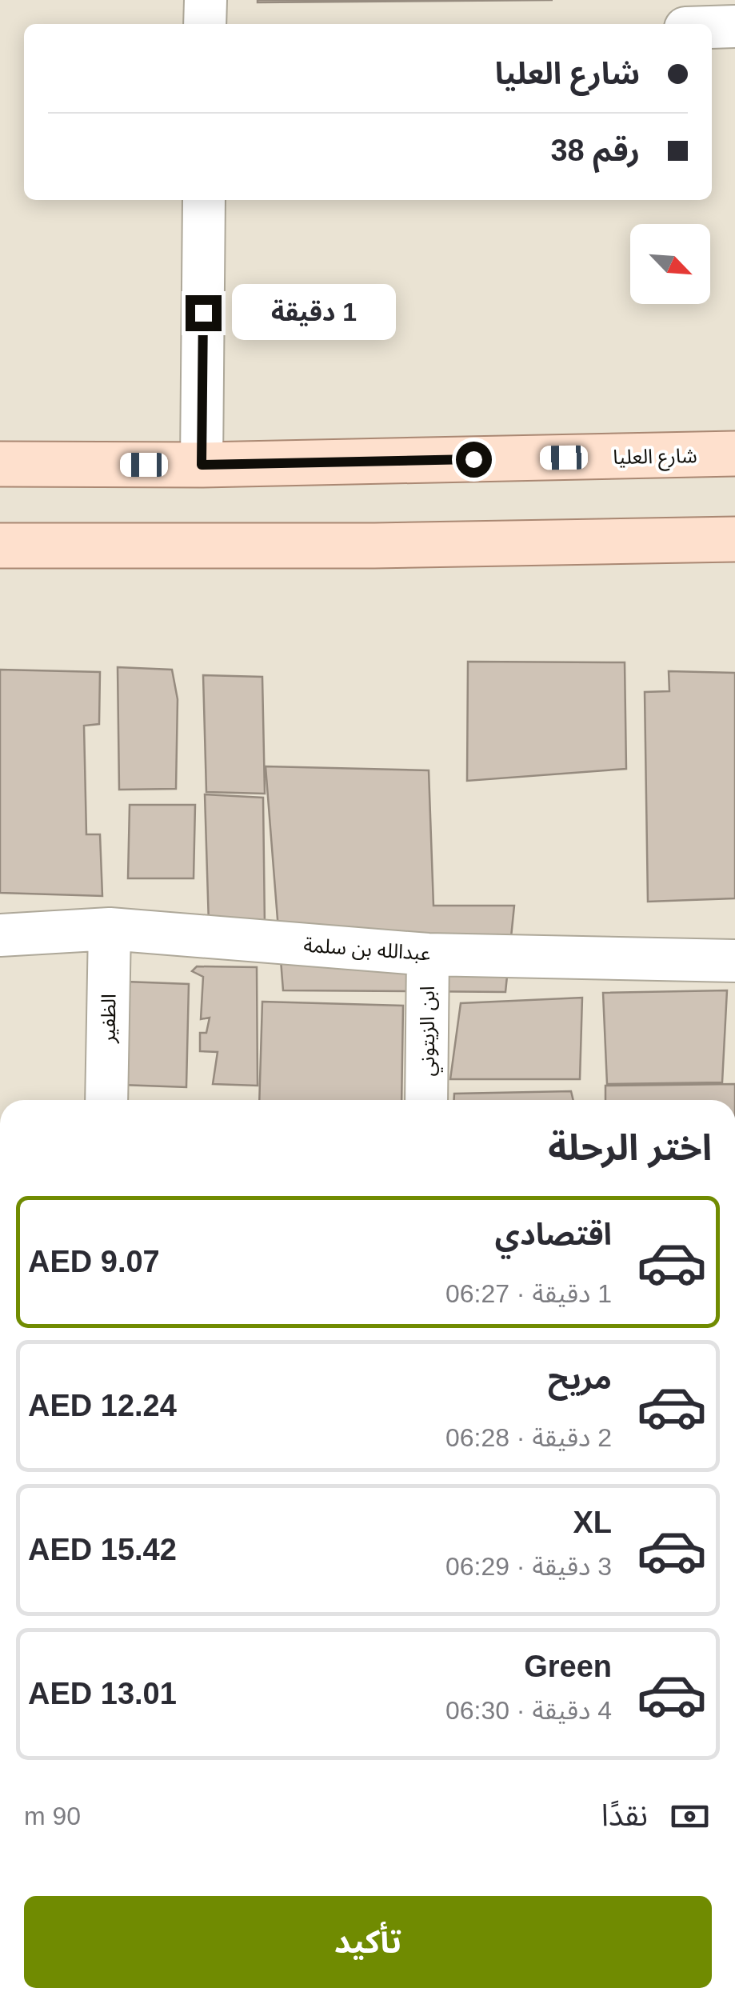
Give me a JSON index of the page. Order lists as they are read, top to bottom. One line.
{"streets":{"main road":["شارع العليا"],"street":["عبدالله بن سلمة","الظفير","ابن الزيتوني"]},"crossings":[["عبدالله بن سلمة","الظفير"],["عبدالله بن سلمة","ابن الزيتوني"]],"north":"bottom right","page":{"banner":["شارع العليا","رقم 38"],"bubble":"1 دقيقة","heading":"اختر الرحلة","list":[{"name":"اقتصادي","note":"1 دقيقة · 06:27","value":"AED 9.07"},{"name":"مريح","note":"2 دقيقة · 06:28","value":"AED 12.24"},{"name":"XL","note":"3 دقيقة · 06:29","value":"AED 15.42"},{"name":"Green","note":"4 دقيقة · 06:30","value":"AED 13.01"}],"pay":["نقدًا","90 m"],"buttons":"تأكيد"}}
